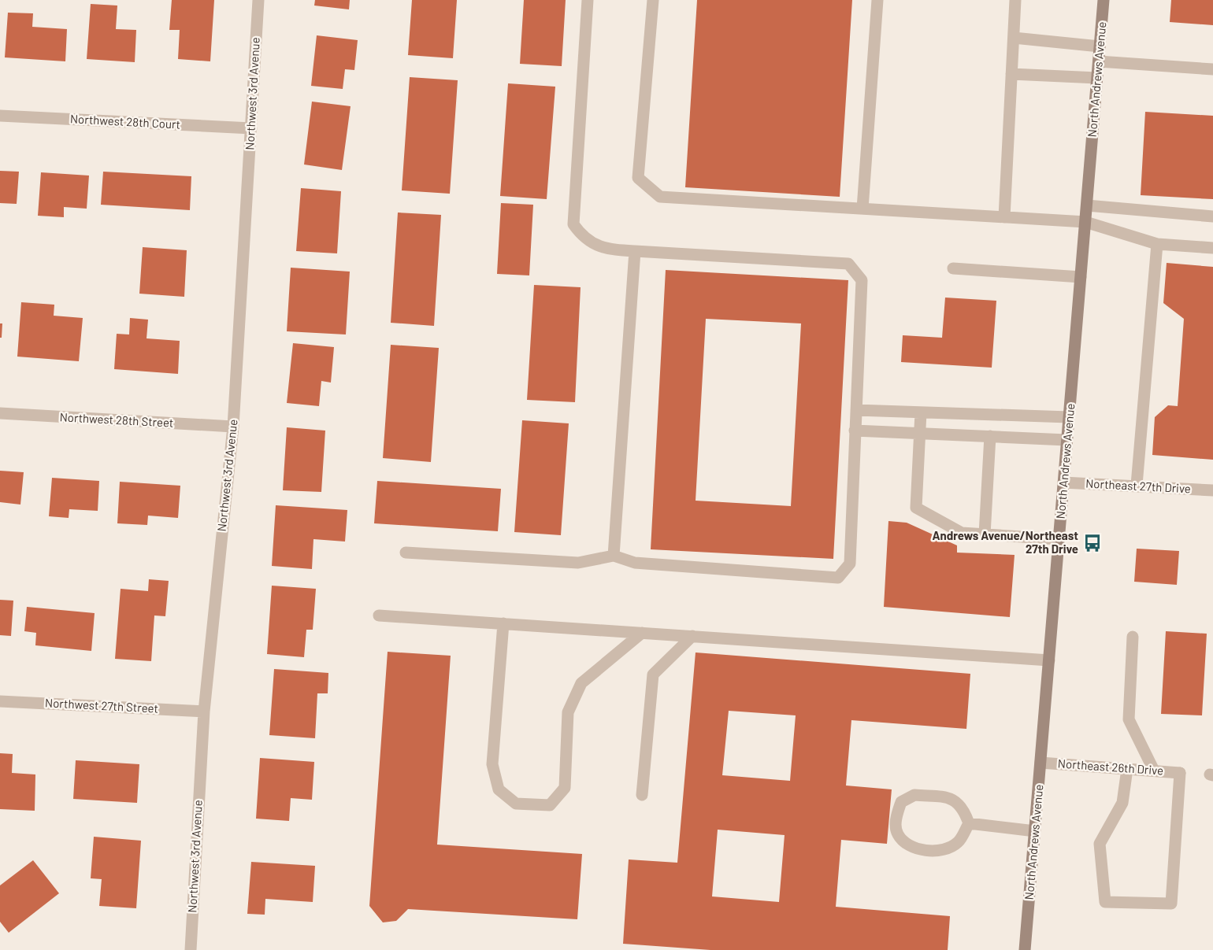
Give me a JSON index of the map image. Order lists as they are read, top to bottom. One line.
{"streets":{"main road":["North Andrews Avenue"],"street":["Northwest 3rd Avenue","Northwest 28th Court","Northwest 28th Street","Northeast 27th Drive","Northwest 27th Street","Northeast 26th Drive"]},"crossings":[["North Andrews Avenue","Northeast 27th Drive"],["North Andrews Avenue","Northeast 26th Drive"],["Northwest 3rd Avenue","Northwest 28th Court"],["Northwest 3rd Avenue","Northwest 28th Street"],["Northwest 3rd Avenue","Northwest 27th Street"]],"places":{"bus stop":["Andrews Avenue/Northeast 27th Drive"]}}
